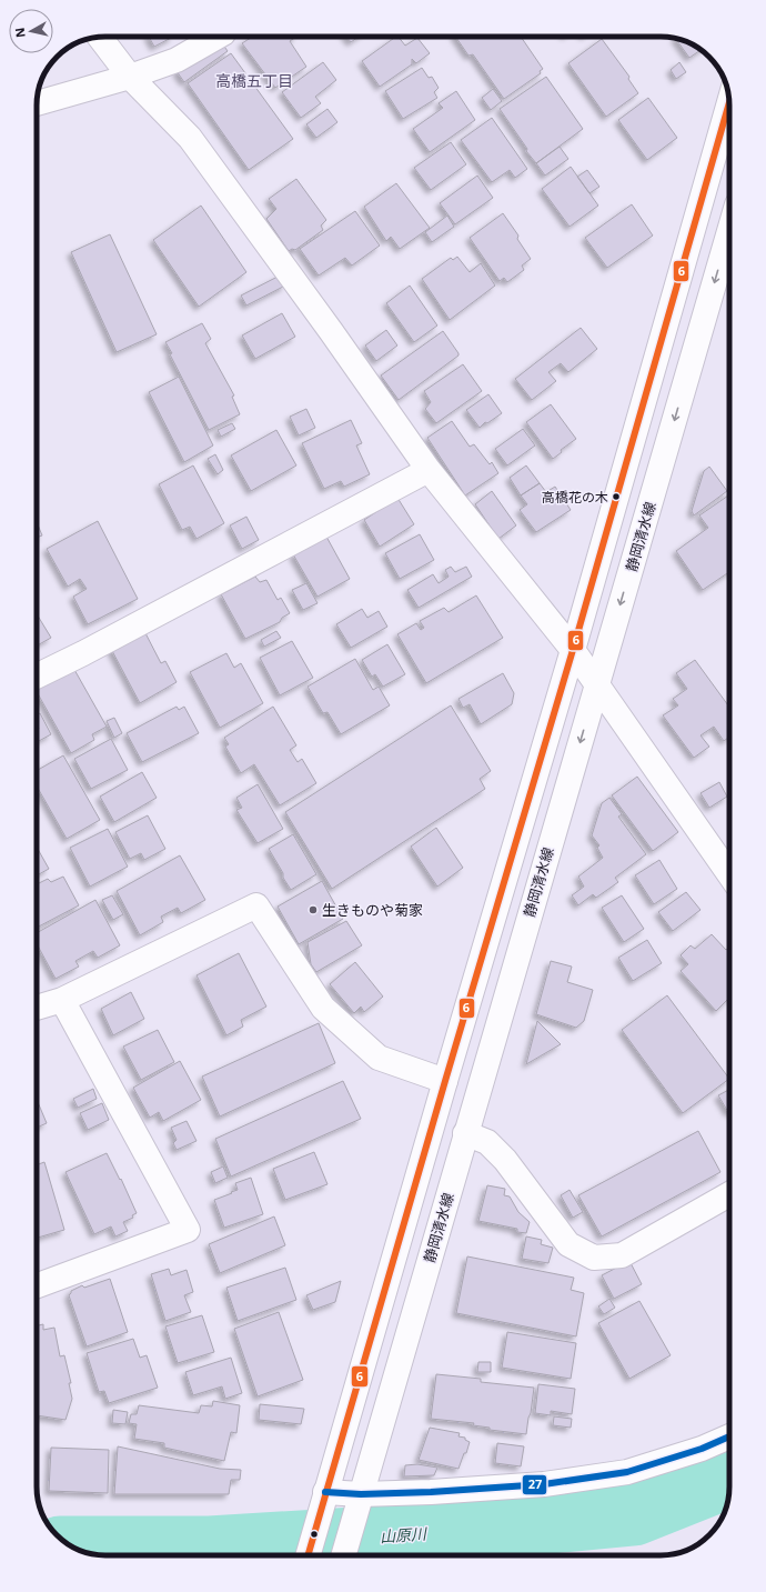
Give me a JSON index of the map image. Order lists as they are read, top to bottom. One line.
{"streets":{"street":["静岡清水線"]},"districts":["高橋五丁目"],"water":["山原川"],"places":["高橋花の木","生きものや菊家"],"lines":["transit line 6","transit line 27"],"north":"left"}
